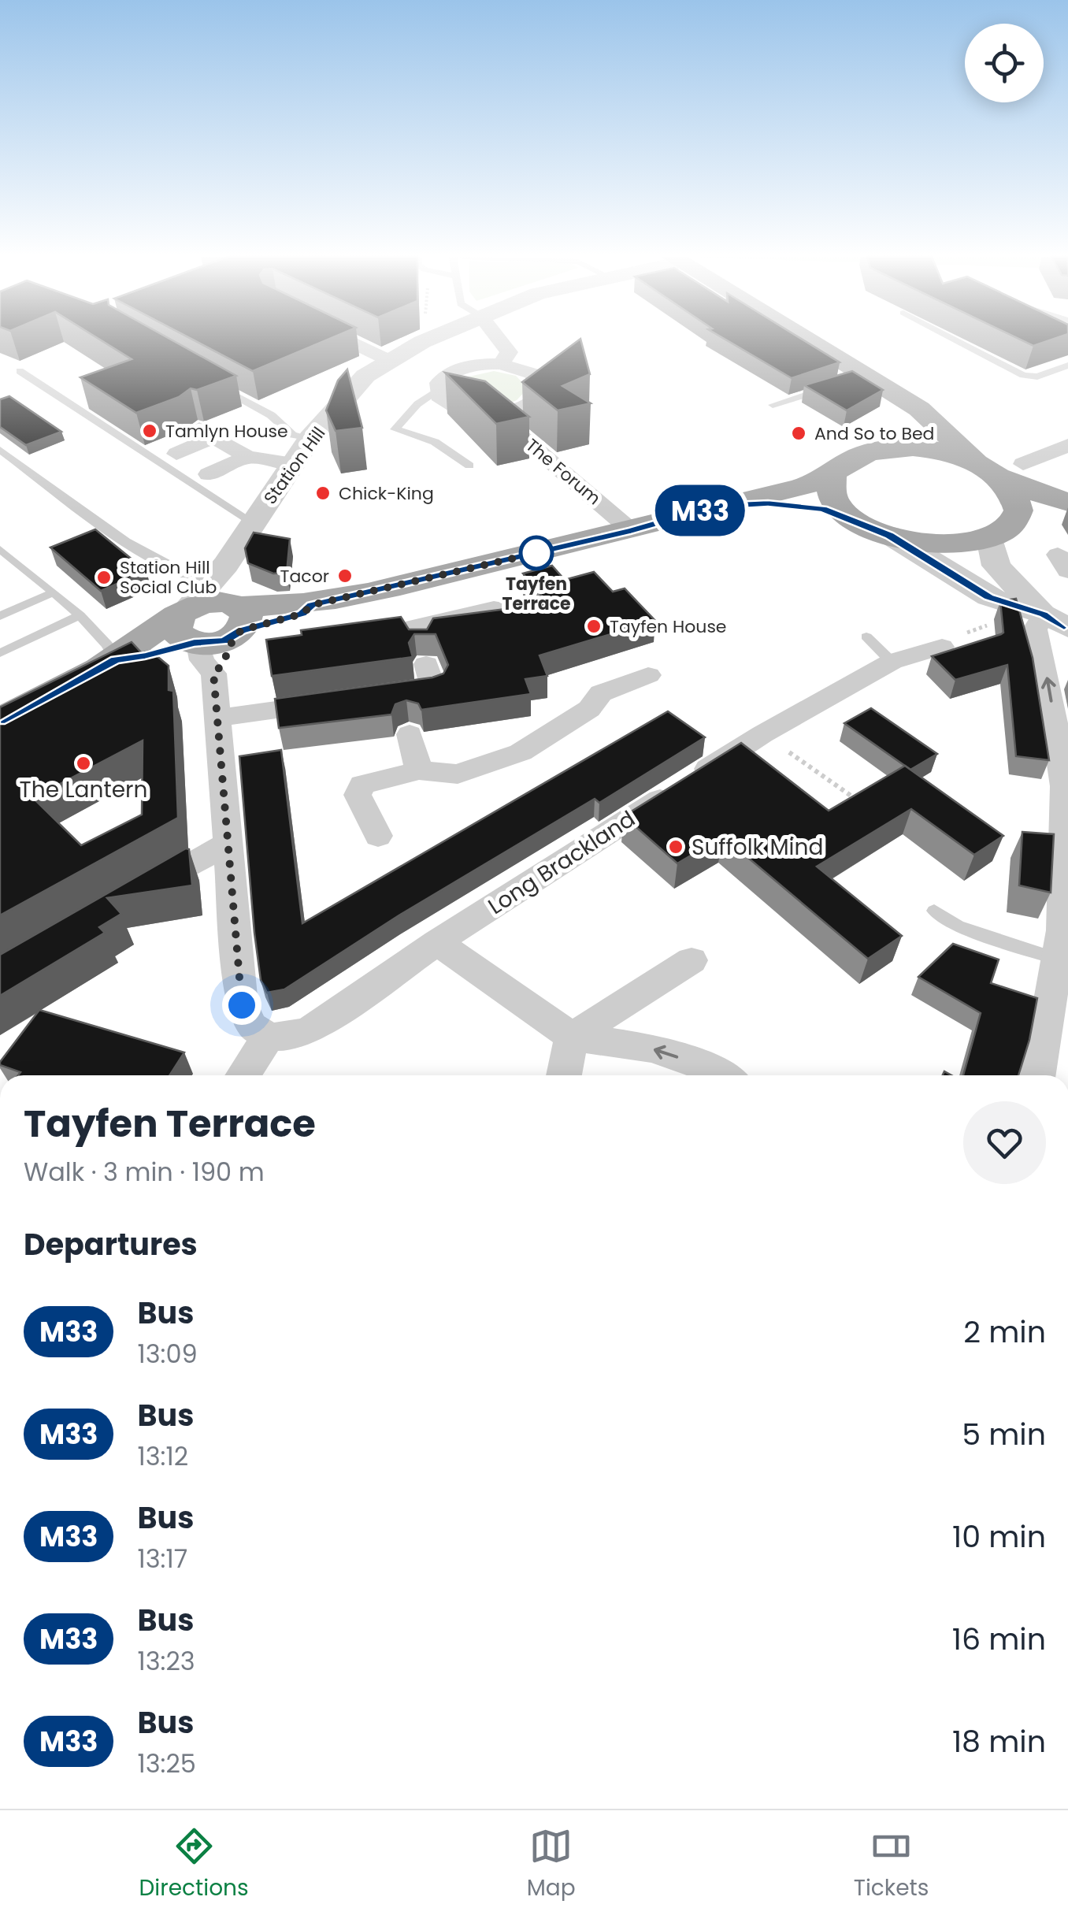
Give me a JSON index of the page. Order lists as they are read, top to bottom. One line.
{"streets":{"street":["Station Hill","The Forum","Long Brackland"]},"places":["Tamlyn House","And So to Bed","Chick-King","Tayfen Terrace","Tacor","Station Hill Social Club","Tayfen House","The Lantern","Suffolk Mind"],"lines":["bus line M33"],"page":{"on_map":"M33","heading":[["Tayfen Terrace","Walk · 3 min · 190 m"],"Departures"],"list":[{"mark":"M33","name":"Bus","note":"13:09","value":"2 min"},{"mark":"M33","name":"Bus","note":"13:12","value":"5 min"},{"mark":"M33","name":"Bus","note":"13:17","value":"10 min"},{"mark":"M33","name":"Bus","note":"13:23","value":"16 min"},{"mark":"M33","name":"Bus","note":"13:25","value":"18 min"}],"tabs":["Directions","Map","Tickets"]}}
